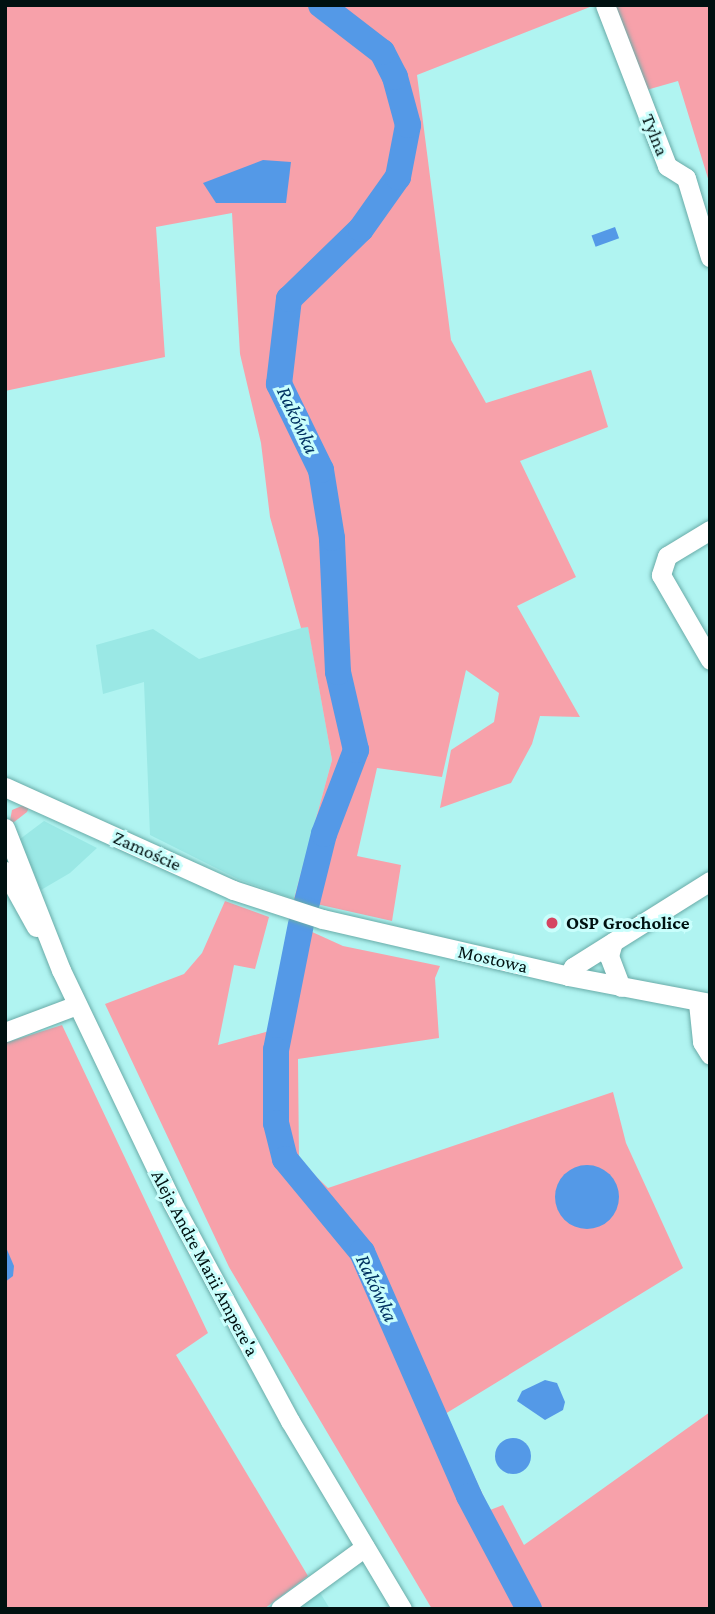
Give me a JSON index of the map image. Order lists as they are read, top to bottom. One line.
{"streets":{"street":["Tylna","Zamoście","Mostowa","Aleja Andre Marii Ampere'a"]},"crossings":[["Zamoście","Mostowa"]],"water":["Rakówka"],"places":["OSP Grocholice"]}
